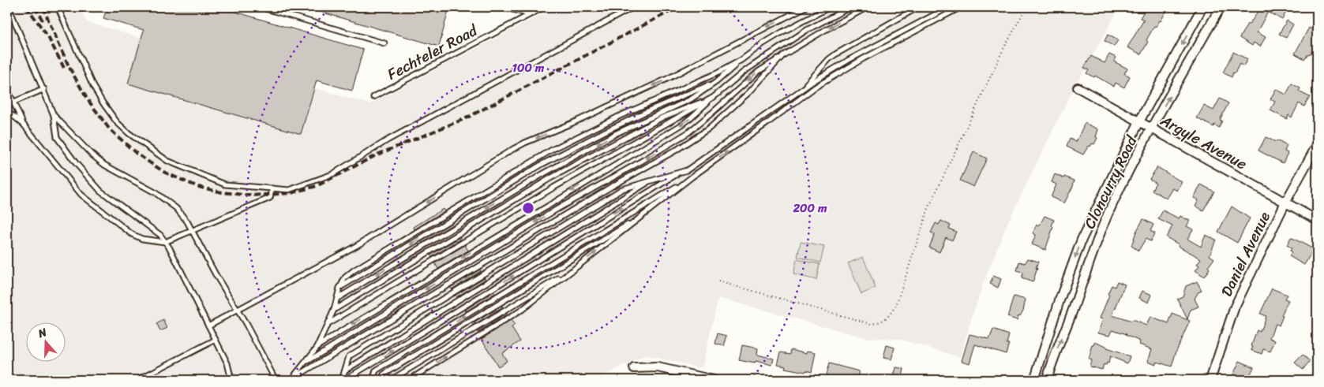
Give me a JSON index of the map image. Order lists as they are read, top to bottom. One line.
{"streets":{"street":["Argyle Avenue","Cloncurry Road","Daniel Avenue"],"lane":["Fechteler Road"]},"crossings":[["Argyle Avenue","Cloncurry Road"],["Argyle Avenue","Daniel Avenue"]],"north":"top","rings":["100 m","200 m"]}
